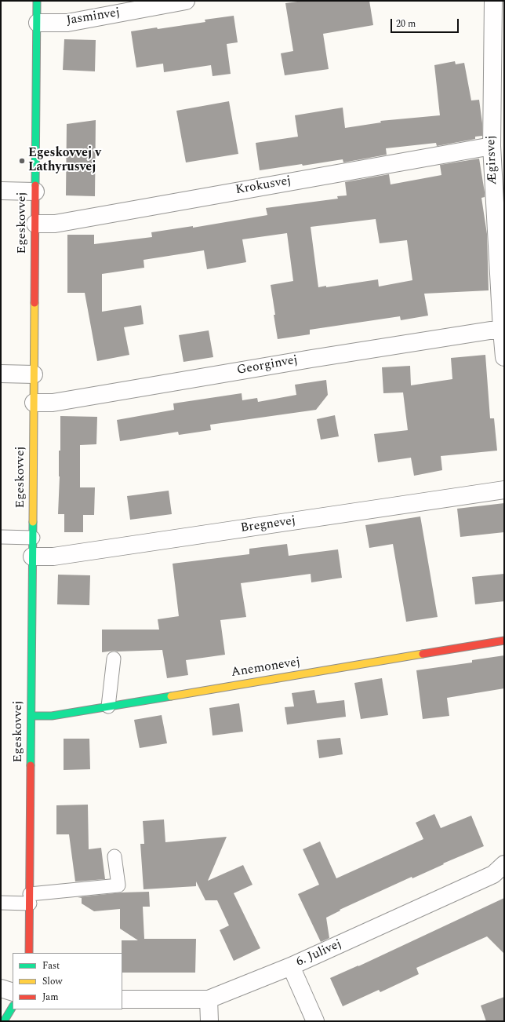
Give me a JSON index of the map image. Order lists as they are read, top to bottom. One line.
{"streets":{"street":["Jasminvej","Ægirsvej","Krokusvej","Egeskovvej","Georginvej","Bregnevej","Anemonevej","6. Julivej"]},"crossings":[["Jasminvej","Egeskovvej"],["Ægirsvej","Krokusvej"],["Ægirsvej","Georginvej"],["Krokusvej","Egeskovvej"],["Egeskovvej","Georginvej"],["Egeskovvej","Bregnevej"],["Egeskovvej","Anemonevej"]],"places":["Egeskovvej v Lathyrusvej"],"legend":["Fast","Slow","Jam"],"scale_bar":"20 m"}
